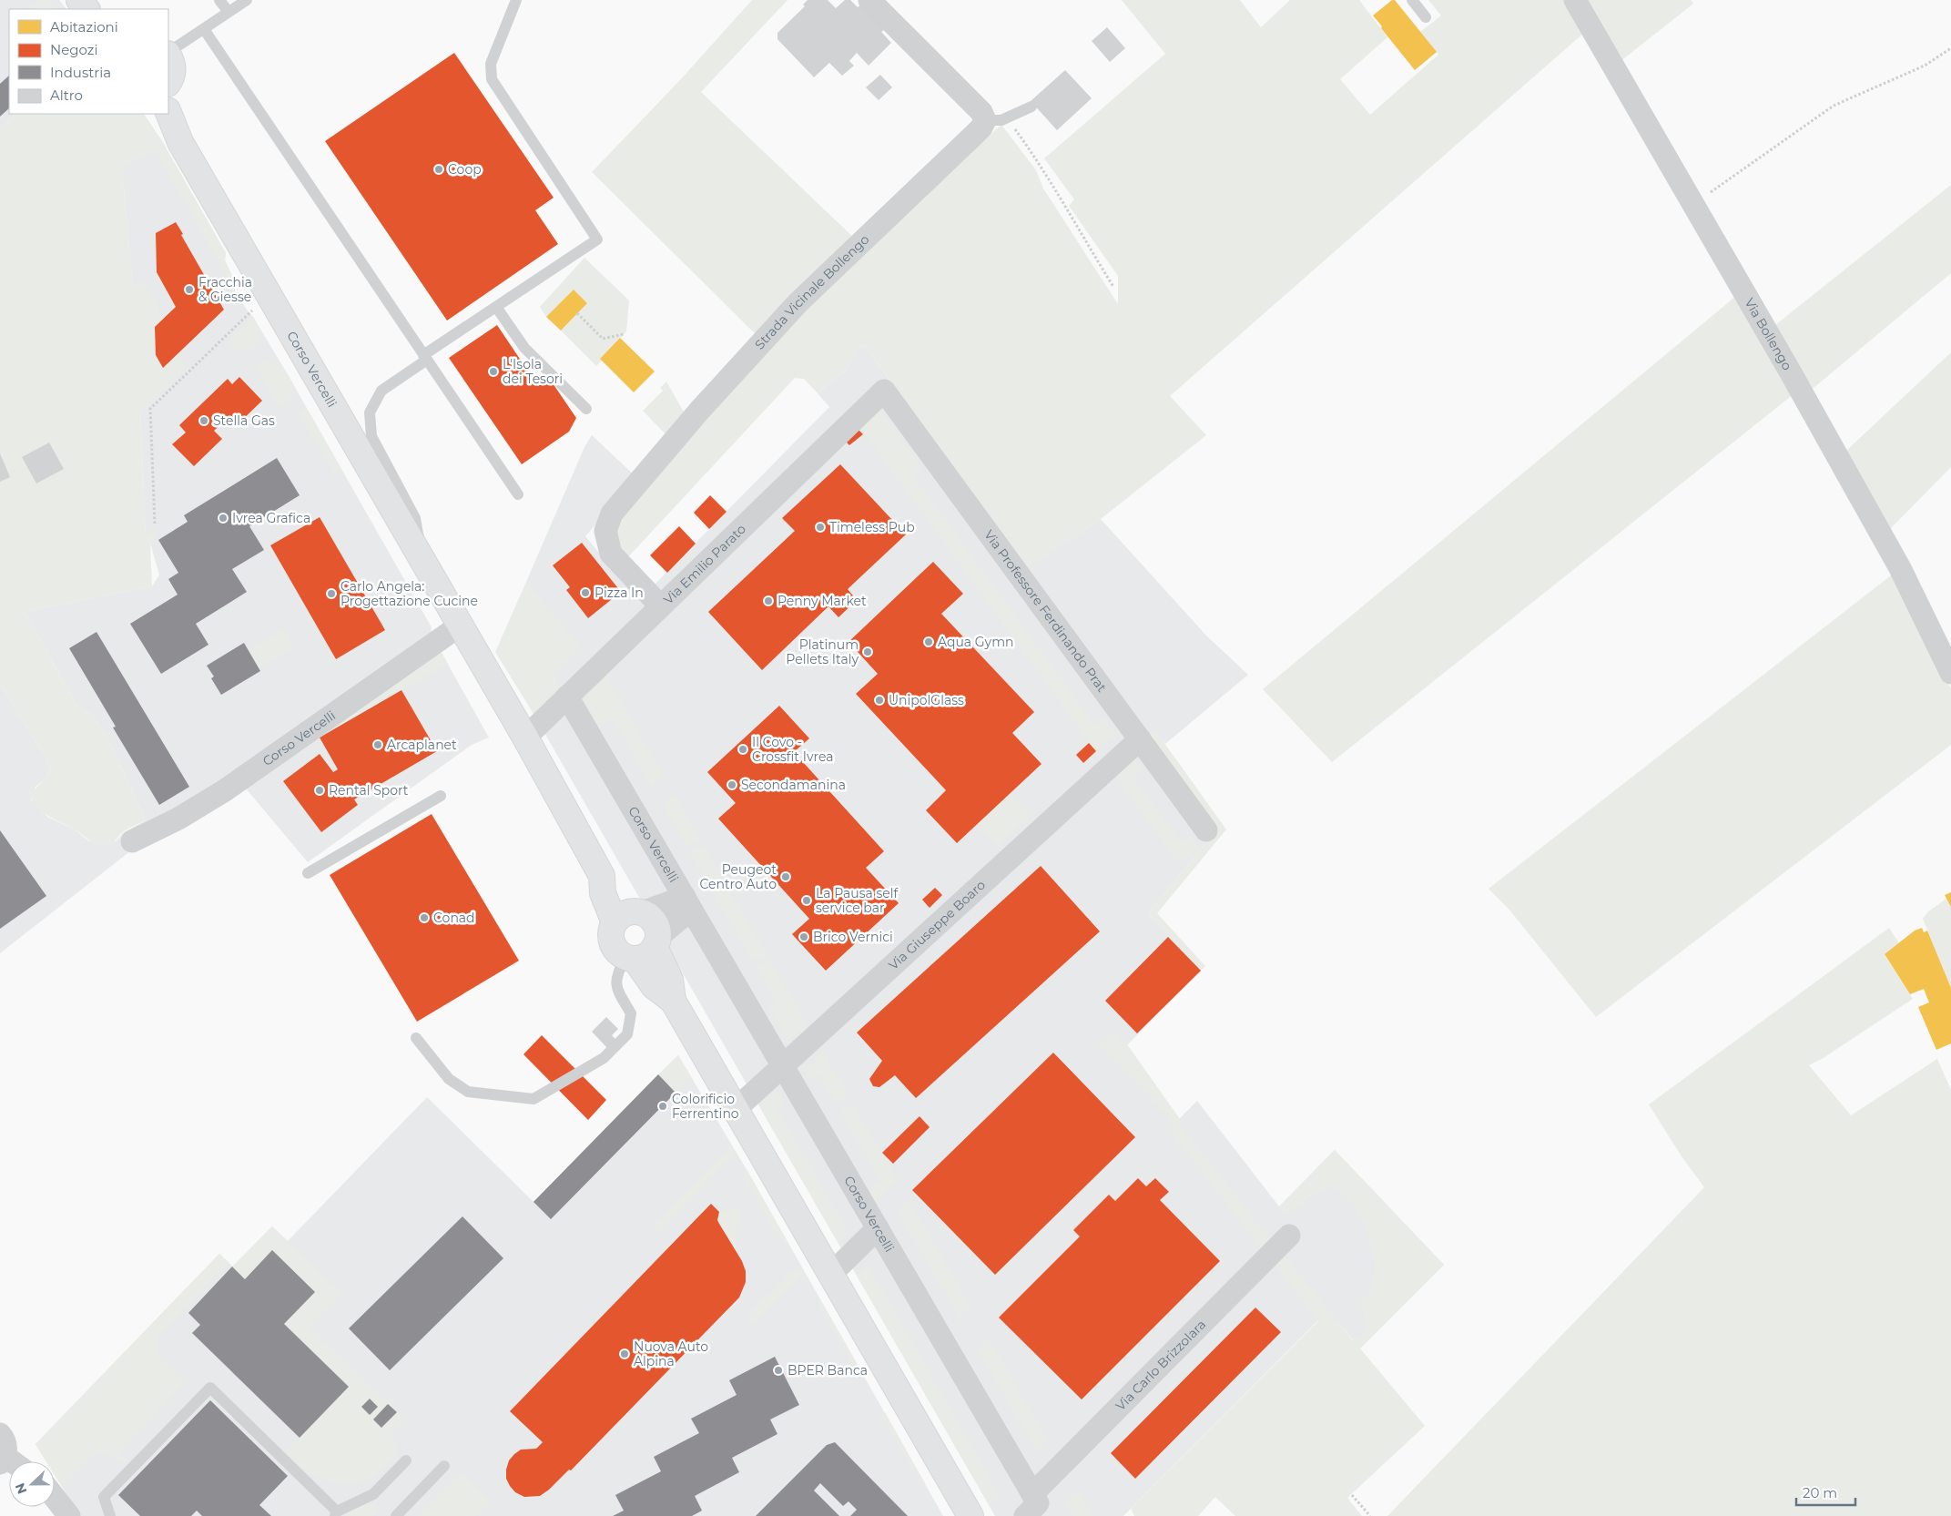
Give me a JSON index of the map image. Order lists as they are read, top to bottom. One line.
{"streets":{"main road":["Corso Vercelli"],"street":["Strada Vicinale Bollengo","Via Bollengo","Via Emilio Parato","Via Professore Ferdinando Prat","Via Giuseppe Boaro","Via Carlo Brizzolara"]},"crossings":[["Strada Vicinale Bollengo","Via Emilio Parato"],["Corso Vercelli","Via Emilio Parato"],["Corso Vercelli","Via Giuseppe Boaro"],["Corso Vercelli","Via Carlo Brizzolara"],["Via Emilio Parato","Via Professore Ferdinando Prat"],["Via Professore Ferdinando Prat","Via Giuseppe Boaro"]],"places":["Coop","Fracchia & Giesse","L'Isola dei Tesori","Stella Gas","Ivrea Grafica","Timeless Pub","Pizza In","Carlo Angela: Progettazione Cucine","Penny Market","Aqua Gymn","Platinum Pellets Italy","UnipolGlass","Arcaplanet","Il Covo - Crossfit Ivrea","Secondamanina","Rental Sport","Peugeot Centro Auto","La Pausa self service bar","Conad","Brico Vernici","Colorificio Ferrentino","Nuova Auto Alpina","BPER Banca"],"legend":["Abitazioni","Negozi","Industria","Altro"],"scale_bar":"20 m","north":"left"}
